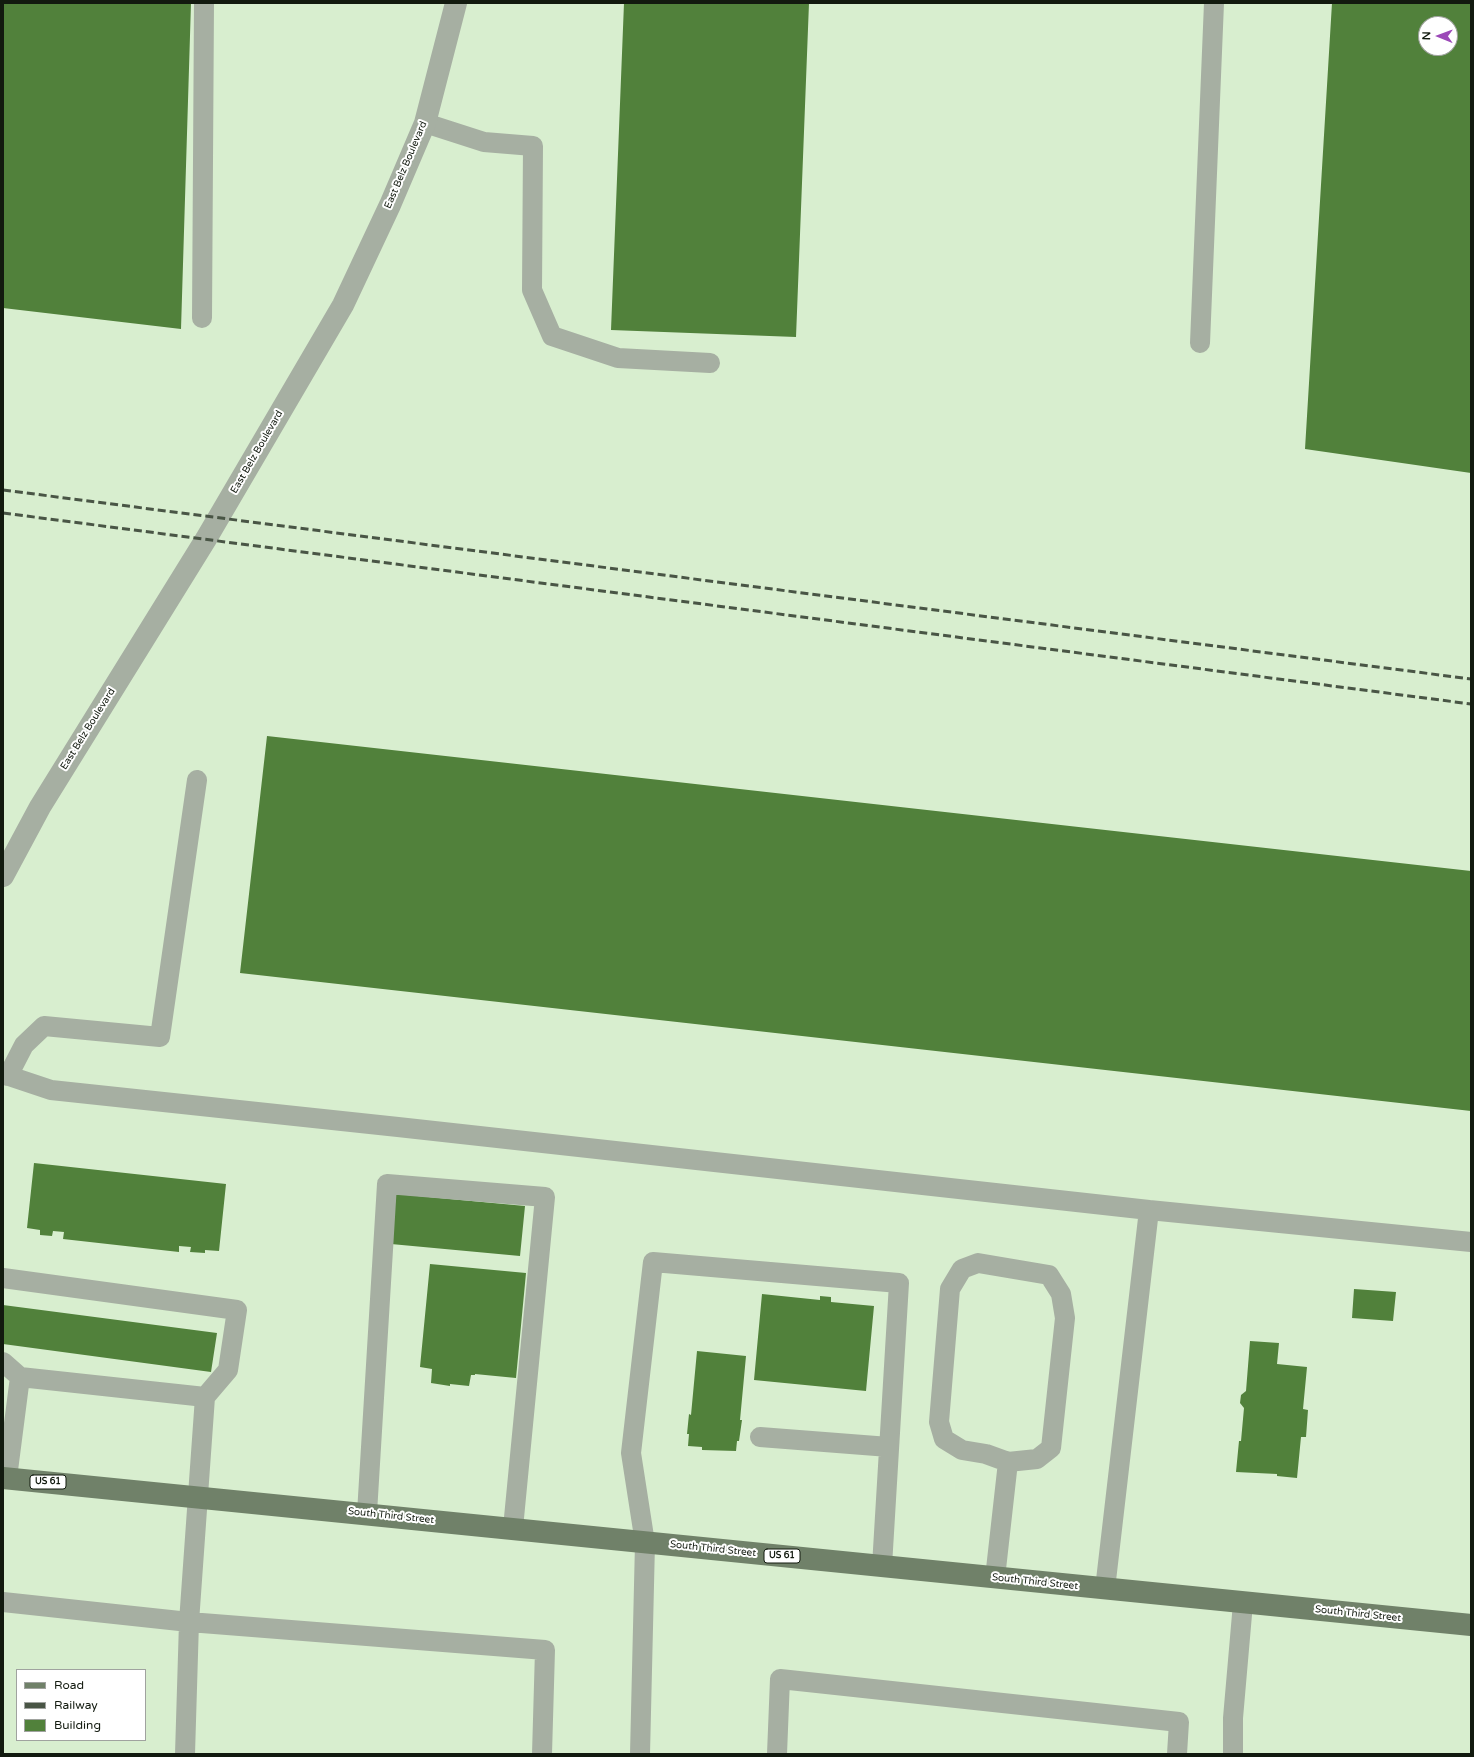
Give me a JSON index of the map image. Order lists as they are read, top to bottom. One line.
{"streets":{"main road":["US 61","South Third Street"],"street":["East Belz Boulevard"]},"legend":["Road","Railway","Building"],"north":"left"}
